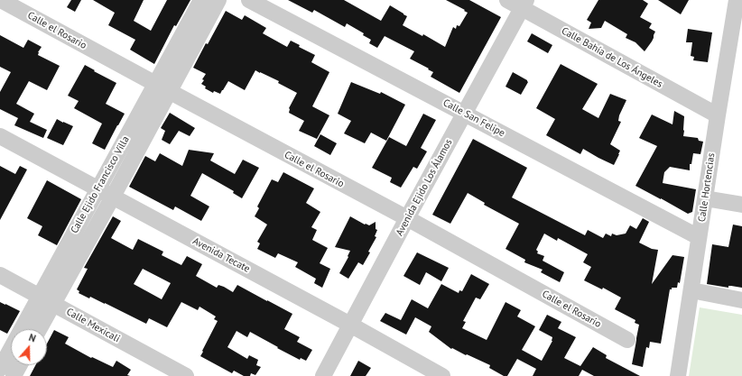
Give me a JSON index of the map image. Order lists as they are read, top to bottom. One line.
{"streets":{"street":["Calle el Rosario","Calle Bahía de Los Ángeles","Calle San Felipe","Calle Ejido Francisco Villa","Avenida Ejido Los Álamos","Calle Hortencias","Avenida Tecate","Calle Mexicali"]},"crossings":[["Calle el Rosario","Calle Ejido Francisco Villa"],["Calle el Rosario","Avenida Ejido Los Álamos"],["Calle Bahía de Los Ángeles","Avenida Ejido Los Álamos"],["Calle Bahía de Los Ángeles","Calle Hortencias"],["Calle San Felipe","Avenida Ejido Los Álamos"],["Calle San Felipe","Calle Hortencias"],["Calle Ejido Francisco Villa","Avenida Tecate"],["Calle Ejido Francisco Villa","Calle Mexicali"],["Avenida Ejido Los Álamos","Avenida Tecate"]],"north":"top"}
